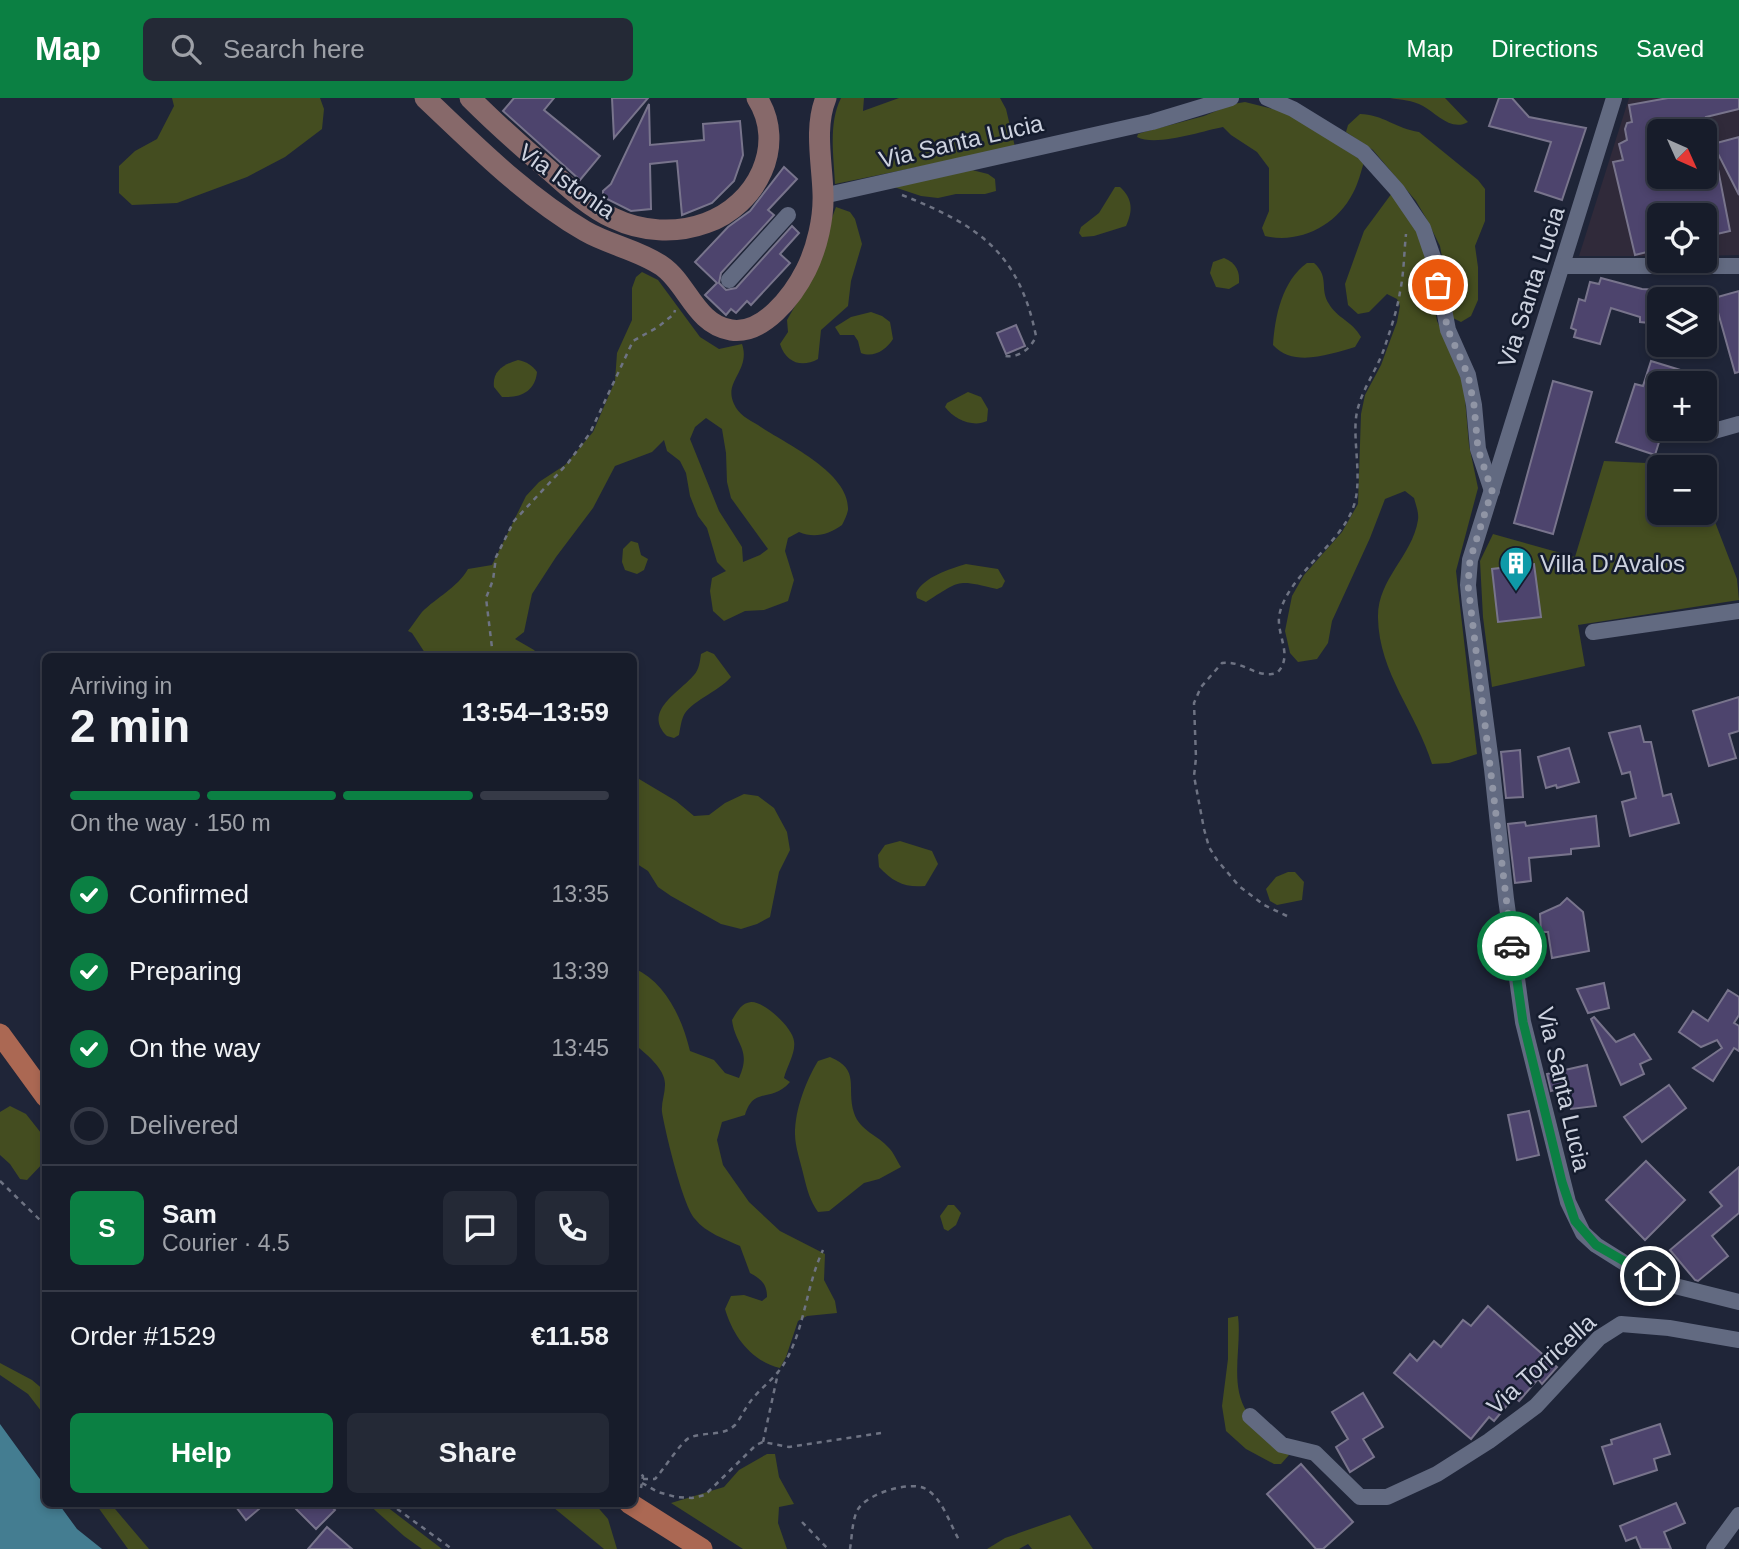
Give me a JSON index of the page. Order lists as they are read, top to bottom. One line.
{"streets":{"street":["Via Santa Lucia","Via Istonia","Via Torricella"]},"crossings":[["Via Santa Lucia","Via Istonia"]],"places":{"building":["Villa D'Avalos"]},"north":"bottom right","page":{"header":"Map","search":"Search here","nav":["Map","Directions","Saved"],"map_buttons":["+","−"],"heading":["2 min","Arriving in","13:54–13:59"],"panel":["Sam","Courier · 4.5","Order #1529","€11.58"],"bar":"On the way · 150 m","list":[["Confirmed","13:35"],["Preparing","13:39"],["On the way","13:45"],"Delivered"],"round":"S","buttons":["Help","Share"]}}
